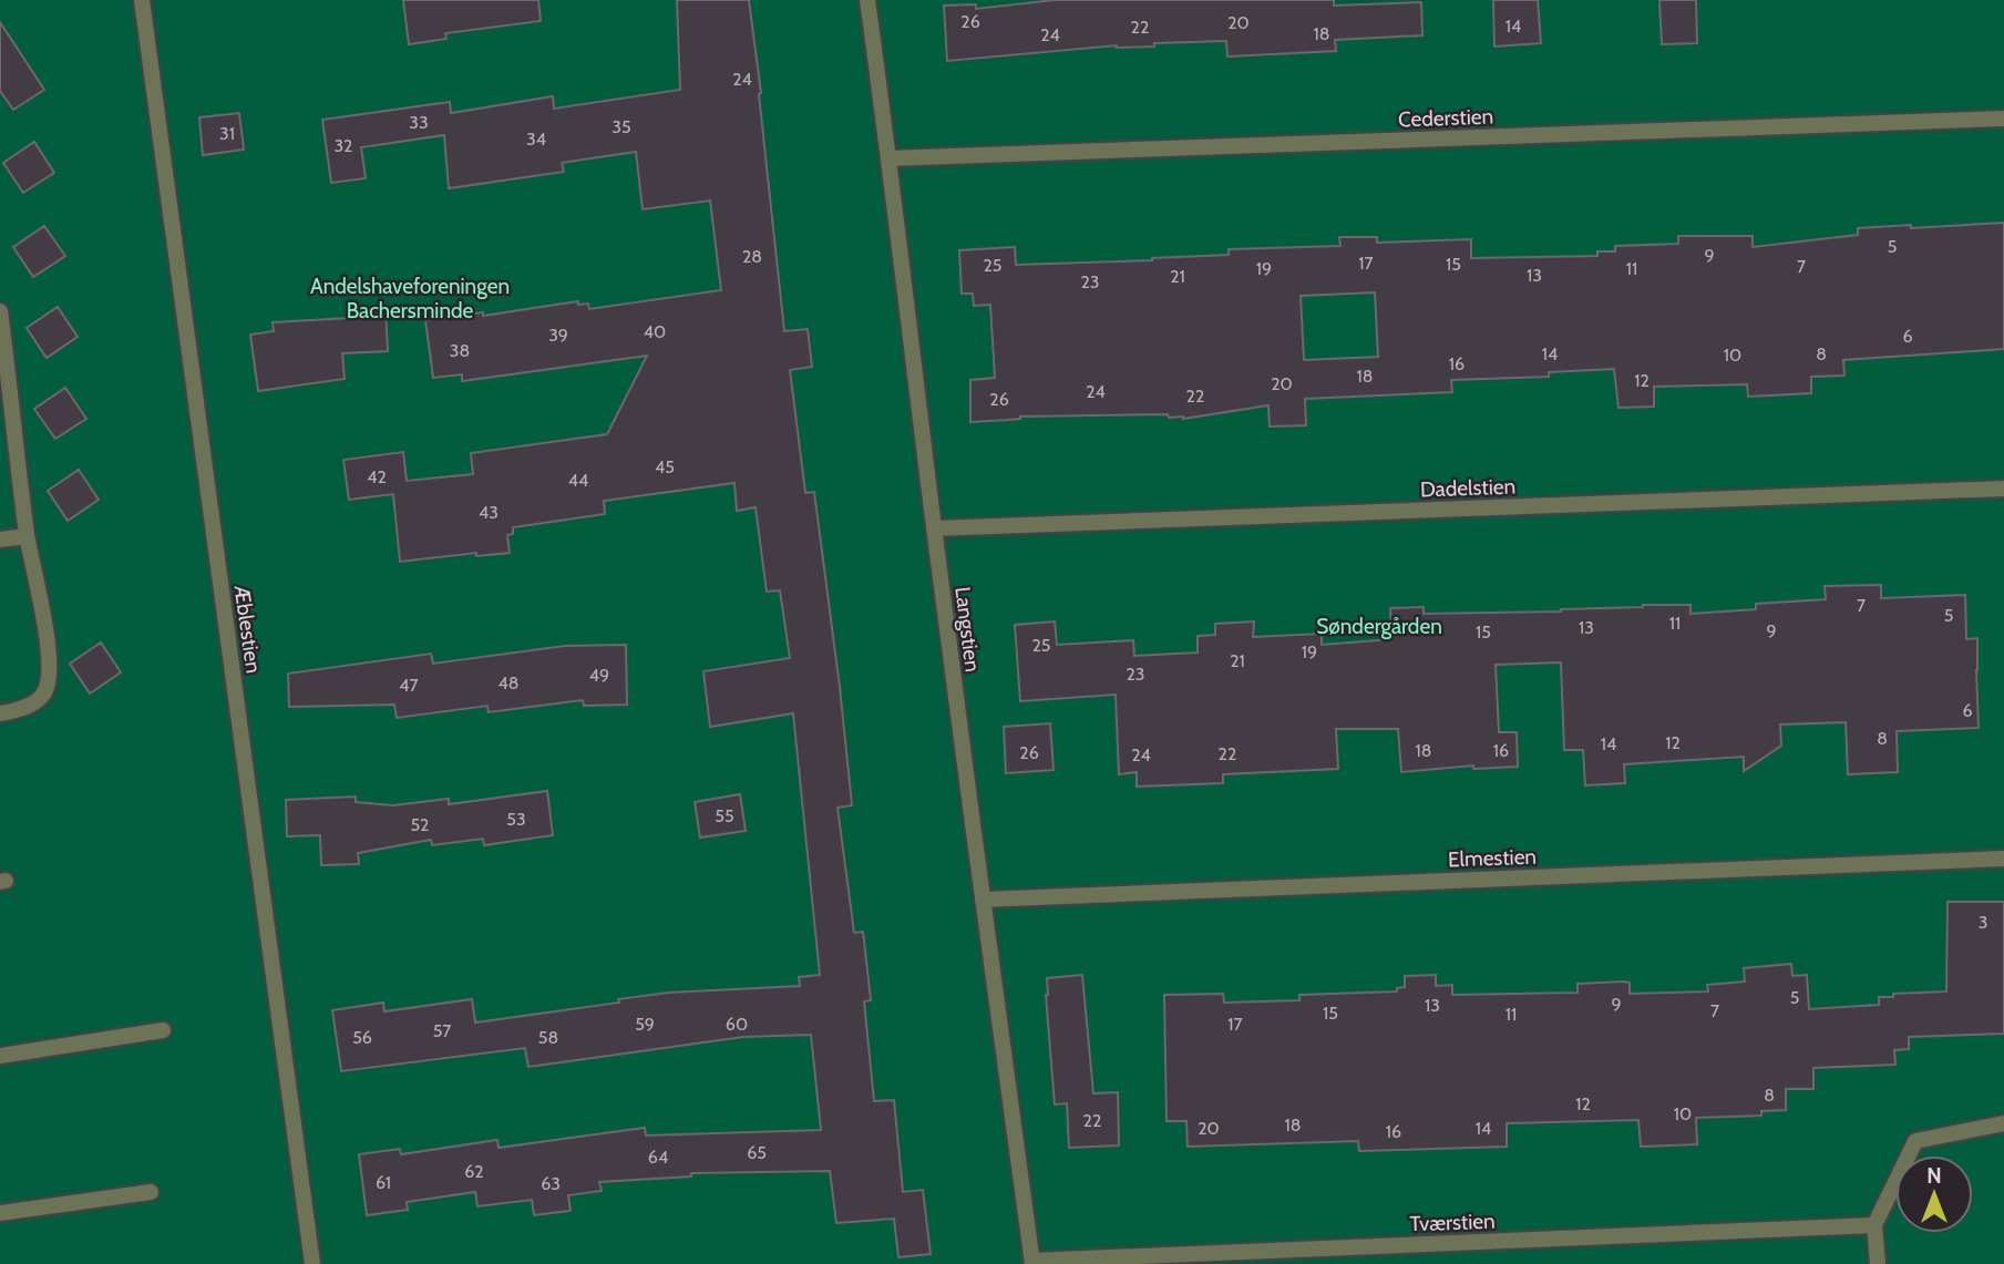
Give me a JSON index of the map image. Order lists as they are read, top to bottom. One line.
{"streets":{"street":["Cederstien","Dadelstien","Æblestien","Langstien","Elmestien","Tværstien"]},"crossings":[["Cederstien","Langstien"],["Dadelstien","Langstien"],["Langstien","Elmestien"],["Langstien","Tværstien"]],"parks":["Andelshaveforeningen Bachersminde","Søndergården"],"house_numbers":["26","20","14","22","18","24","24","33","35","31","34","32","5","9","28","17","15","25","7","19","11","13","21","23","40","39","6","38","14","8","10","16","18","12","20","24","22","26","45","42","44","43","7","5","11","13","9","15","25","19","21","23","49","48","47","6","8","12","14","18","16","26","22","24","55","53","52","3","5","9","13","7","15","11","59","60","17","57","56","58","8","12","10","22","18","20","14","16","65","64","62","61","63"],"north":"top"}
